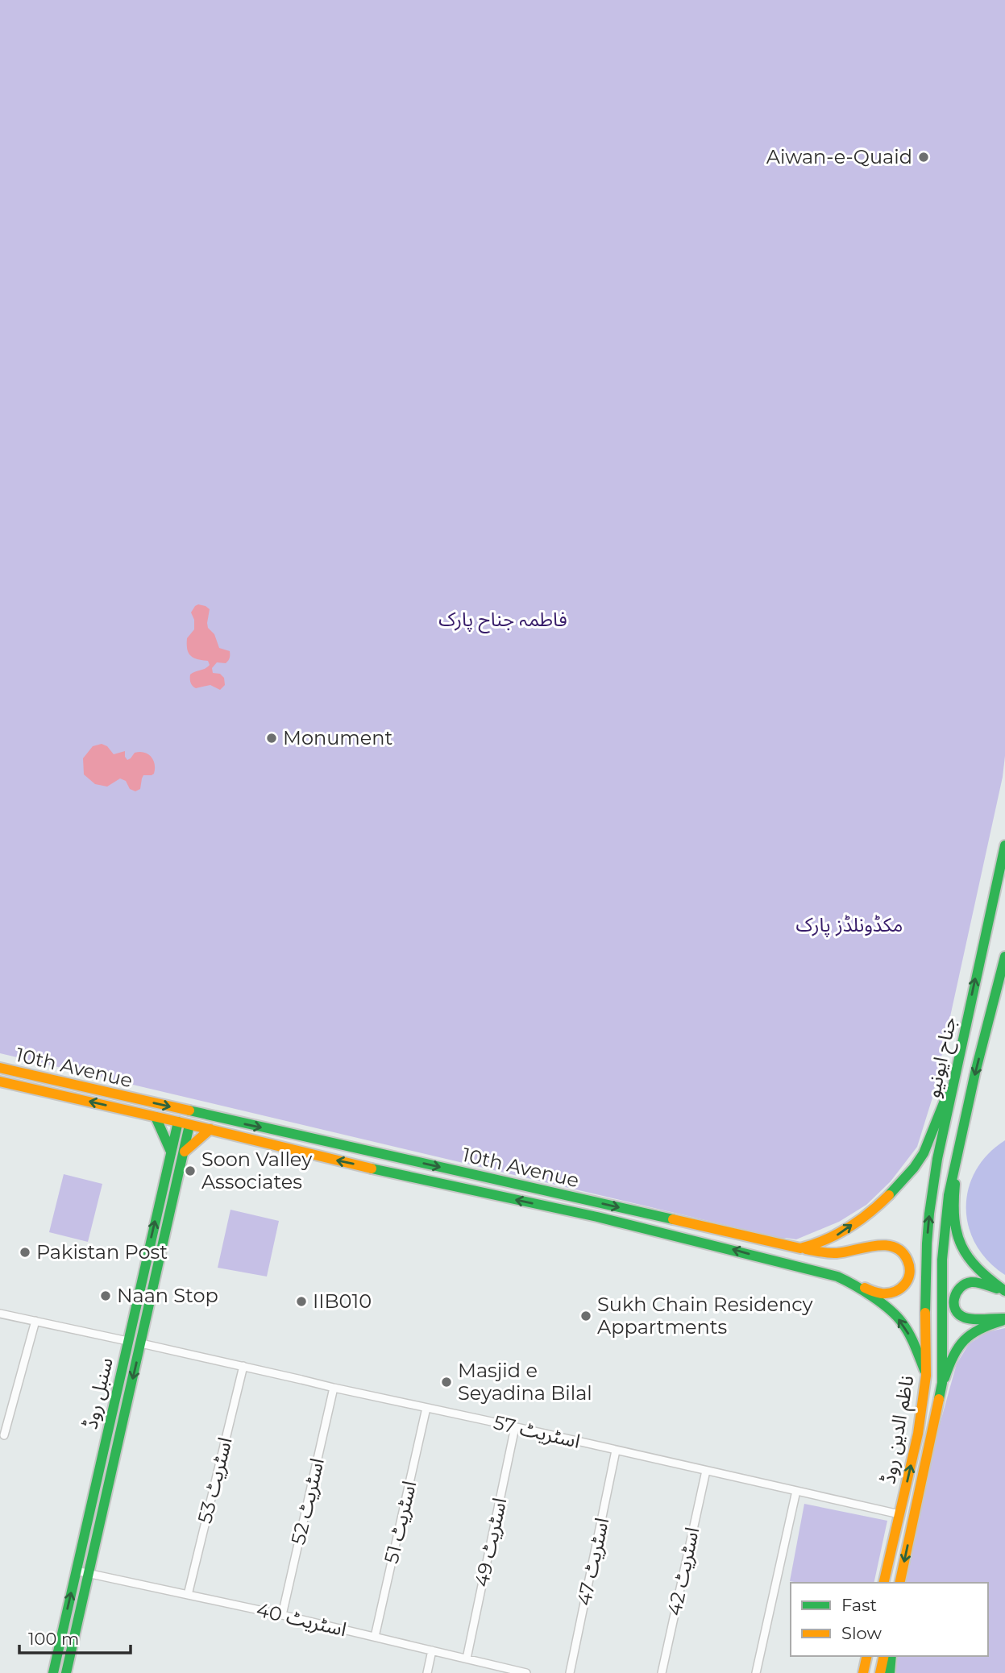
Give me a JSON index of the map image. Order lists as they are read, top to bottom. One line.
{"streets":{"main road":["جناح ایونیو","10th Avenue","سنبل روڈ","ناظم الدین روڈ"],"street":["اسٹریٹ 57","اسٹریٹ 53","اسٹریٹ 52","اسٹریٹ 51","اسٹریٹ 49","اسٹریٹ 47","اسٹریٹ 42","اسٹریٹ 40"]},"crossings":[["جناح ایونیو","10th Avenue"],["جناح ایونیو","ناظم الدین روڈ"],["10th Avenue","سنبل روڈ"],["10th Avenue","ناظم الدین روڈ"],["سنبل روڈ","اسٹریٹ 57"],["سنبل روڈ","اسٹریٹ 40"],["ناظم الدین روڈ","اسٹریٹ 57"],["اسٹریٹ 57","اسٹریٹ 53"],["اسٹریٹ 57","اسٹریٹ 52"],["اسٹریٹ 57","اسٹریٹ 51"],["اسٹریٹ 57","اسٹریٹ 49"],["اسٹریٹ 57","اسٹریٹ 47"],["اسٹریٹ 57","اسٹریٹ 42"],["اسٹریٹ 53","اسٹریٹ 40"],["اسٹریٹ 52","اسٹریٹ 40"],["اسٹریٹ 51","اسٹریٹ 40"],["اسٹریٹ 49","اسٹریٹ 40"]],"parks":["فاطمہ جناح پارک","مکڈونلڈز پارک"],"places":["Aiwan-e-Quaid","Monument","Soon Valley Associates","Pakistan Post","Naan Stop","IIB010","Sukh Chain Residency Appartments","Masjid e Seyadina Bilal"],"legend":["Fast","Slow"],"scale_bar":"100 m"}
